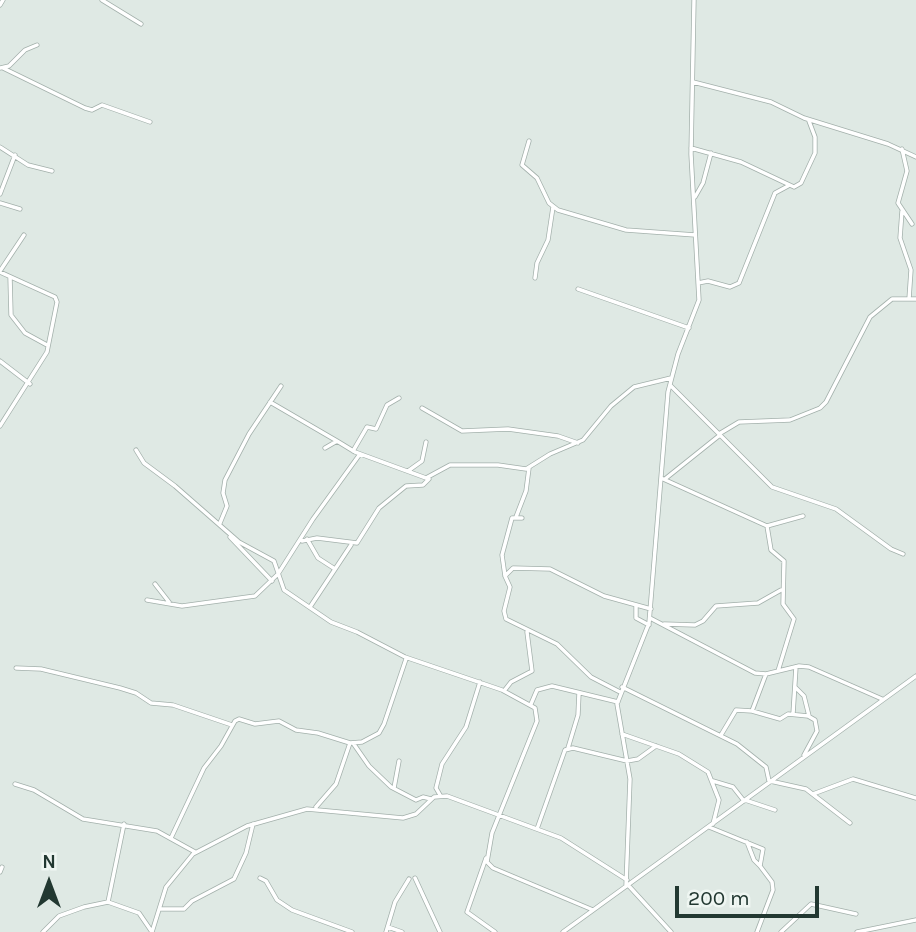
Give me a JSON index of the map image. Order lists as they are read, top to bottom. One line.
{"scale_bar":"200 m","north":"top"}
